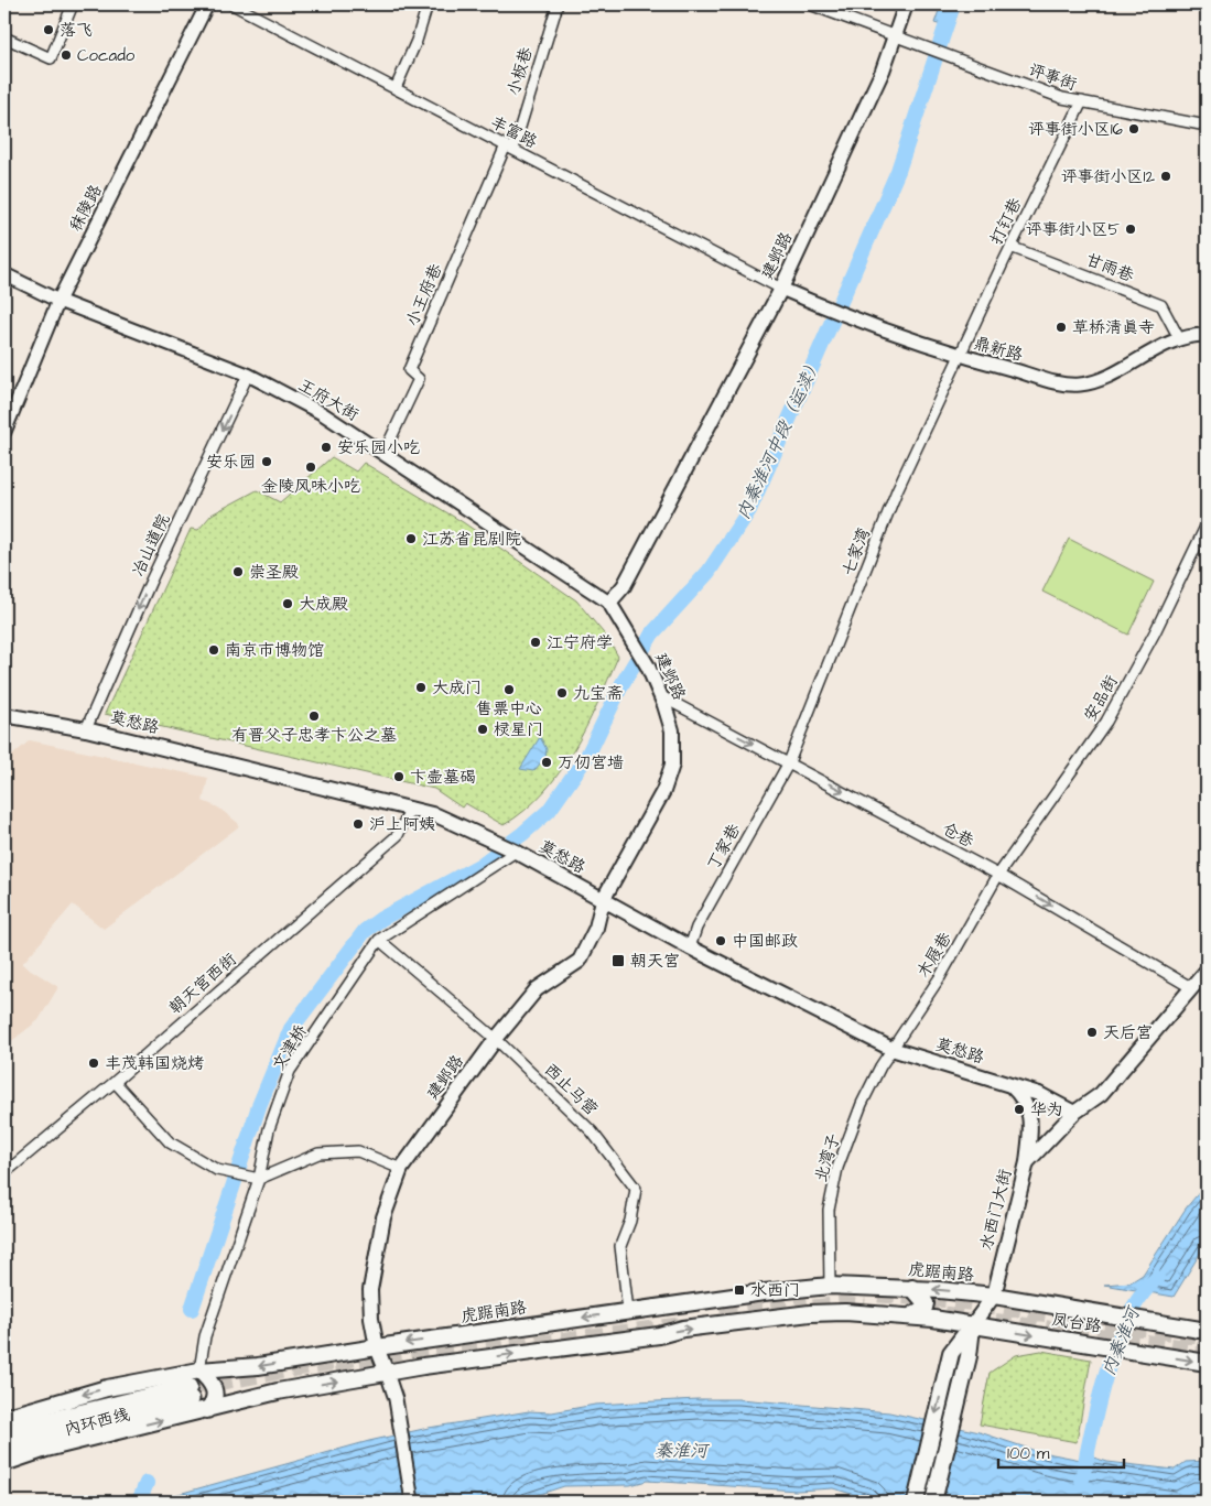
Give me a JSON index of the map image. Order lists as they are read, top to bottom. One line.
{"streets":{"highway":["内环西线"],"main road":["建邺路","莫愁路","水西门大街","虎踞南路","凤台路"],"street":["小板巷","评事街","丰富路","秣陵路","打钉巷","甘雨巷","小王府巷","鼎新路","王府大街","冶山道院","七家湾","安品街","仓巷","丁家巷","木屐巷","朝天宫西街","文津桥","西止马营","北湾子"]},"crossings":[["小板巷","丰富路"],["小板巷","小王府巷"],["评事街","打钉巷"],["评事街","建邺路"],["丰富路","建邺路"],["丰富路","小王府巷"],["丰富路","鼎新路"],["秣陵路","王府大街"],["打钉巷","甘雨巷"],["打钉巷","鼎新路"],["打钉巷","七家湾"],["建邺路","鼎新路"],["建邺路","王府大街"],["建邺路","莫愁路"],["建邺路","仓巷"],["建邺路","西止马营"],["建邺路","虎踞南路"],["甘雨巷","鼎新路"],["小王府巷","王府大街"],["鼎新路","七家湾"],["王府大街","冶山道院"],["冶山道院","莫愁路"],["七家湾","仓巷"],["七家湾","丁家巷"],["安品街","仓巷"],["安品街","木屐巷"],["莫愁路","丁家巷"],["莫愁路","木屐巷"],["莫愁路","朝天宫西街"],["莫愁路","文津桥"],["莫愁路","北湾子"],["莫愁路","水西门大街"],["仓巷","丁家巷"],["仓巷","木屐巷"],["仓巷","水西门大街"],["木屐巷","北湾子"],["文津桥","西止马营"],["文津桥","虎踞南路"],["西止马营","虎踞南路"],["北湾子","虎踞南路"],["水西门大街","虎踞南路"],["水西门大街","凤台路"],["虎踞南路","凤台路"]],"one_way":["冶山道院","仓巷"],"water":["内秦淮河中段（运渎）","内秦淮河","秦淮河"],"places":{"other":["落飞","Cocado","评事街小区16","评事街小区12","评事街小区5","草桥清真寺","安乐园小吃","安乐园","金陵风味小吃","江苏省昆剧院","崇圣殿","大成殿","江宁府学","南京市博物馆","大成门","售票中心","九宝斋","有晋父子忠孝卞公之墓","棂星门","万仞宫墙","卞壸墓碣","沪上阿姨","中国邮政","天后宫","丰茂韩国烧烤","华为"],"transit":["朝天宫","水西门"]},"scale_bar":"100 m"}
